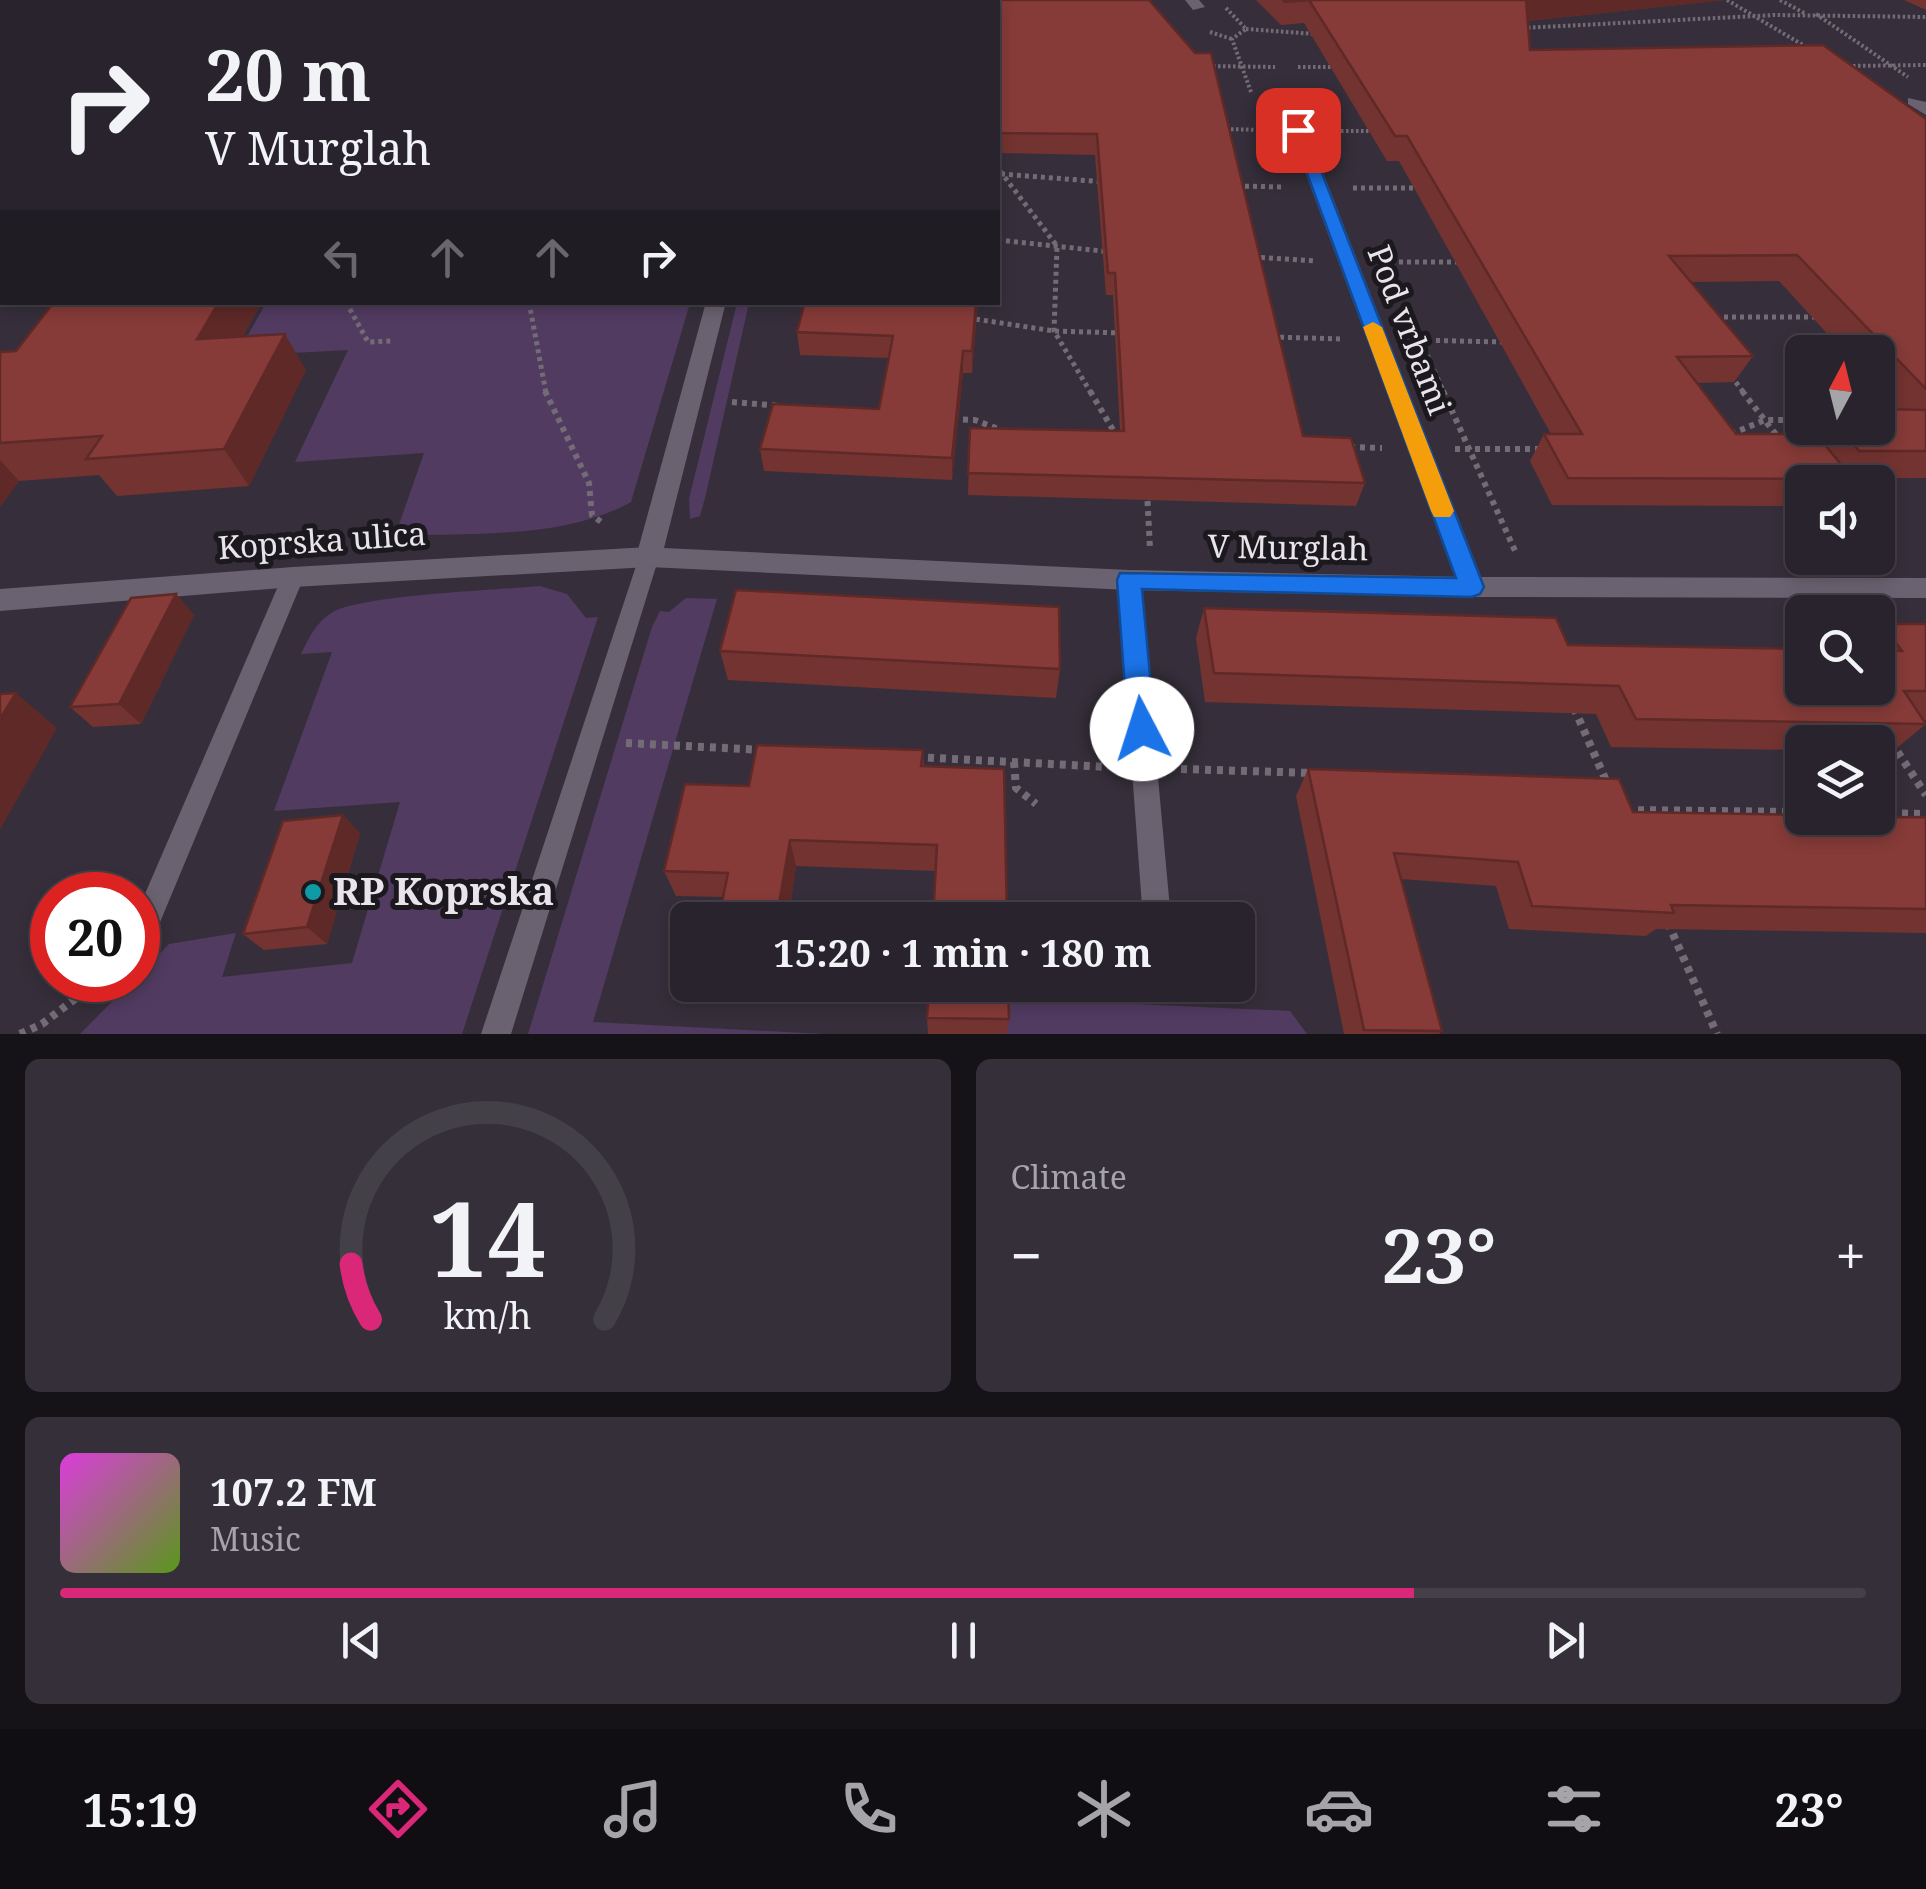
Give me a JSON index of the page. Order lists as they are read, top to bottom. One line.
{"streets":{"street":["Pod vrbami","Koprska ulica","V Murglah"]},"crossings":[["Pod vrbami","V Murglah"],["Koprska ulica","V Murglah"]],"places":["RP Koprska"],"north":"top","page":{"turn":["20 m","V Murglah"],"limit":"20","trip":"15:20 · 1 min · 180 m","tile":"Climate","heat":["−","23°","+"],"song":["107.2 FM","Music"],"tabs":["15:19","23°"],"gauge":["14","km/h"]}}
